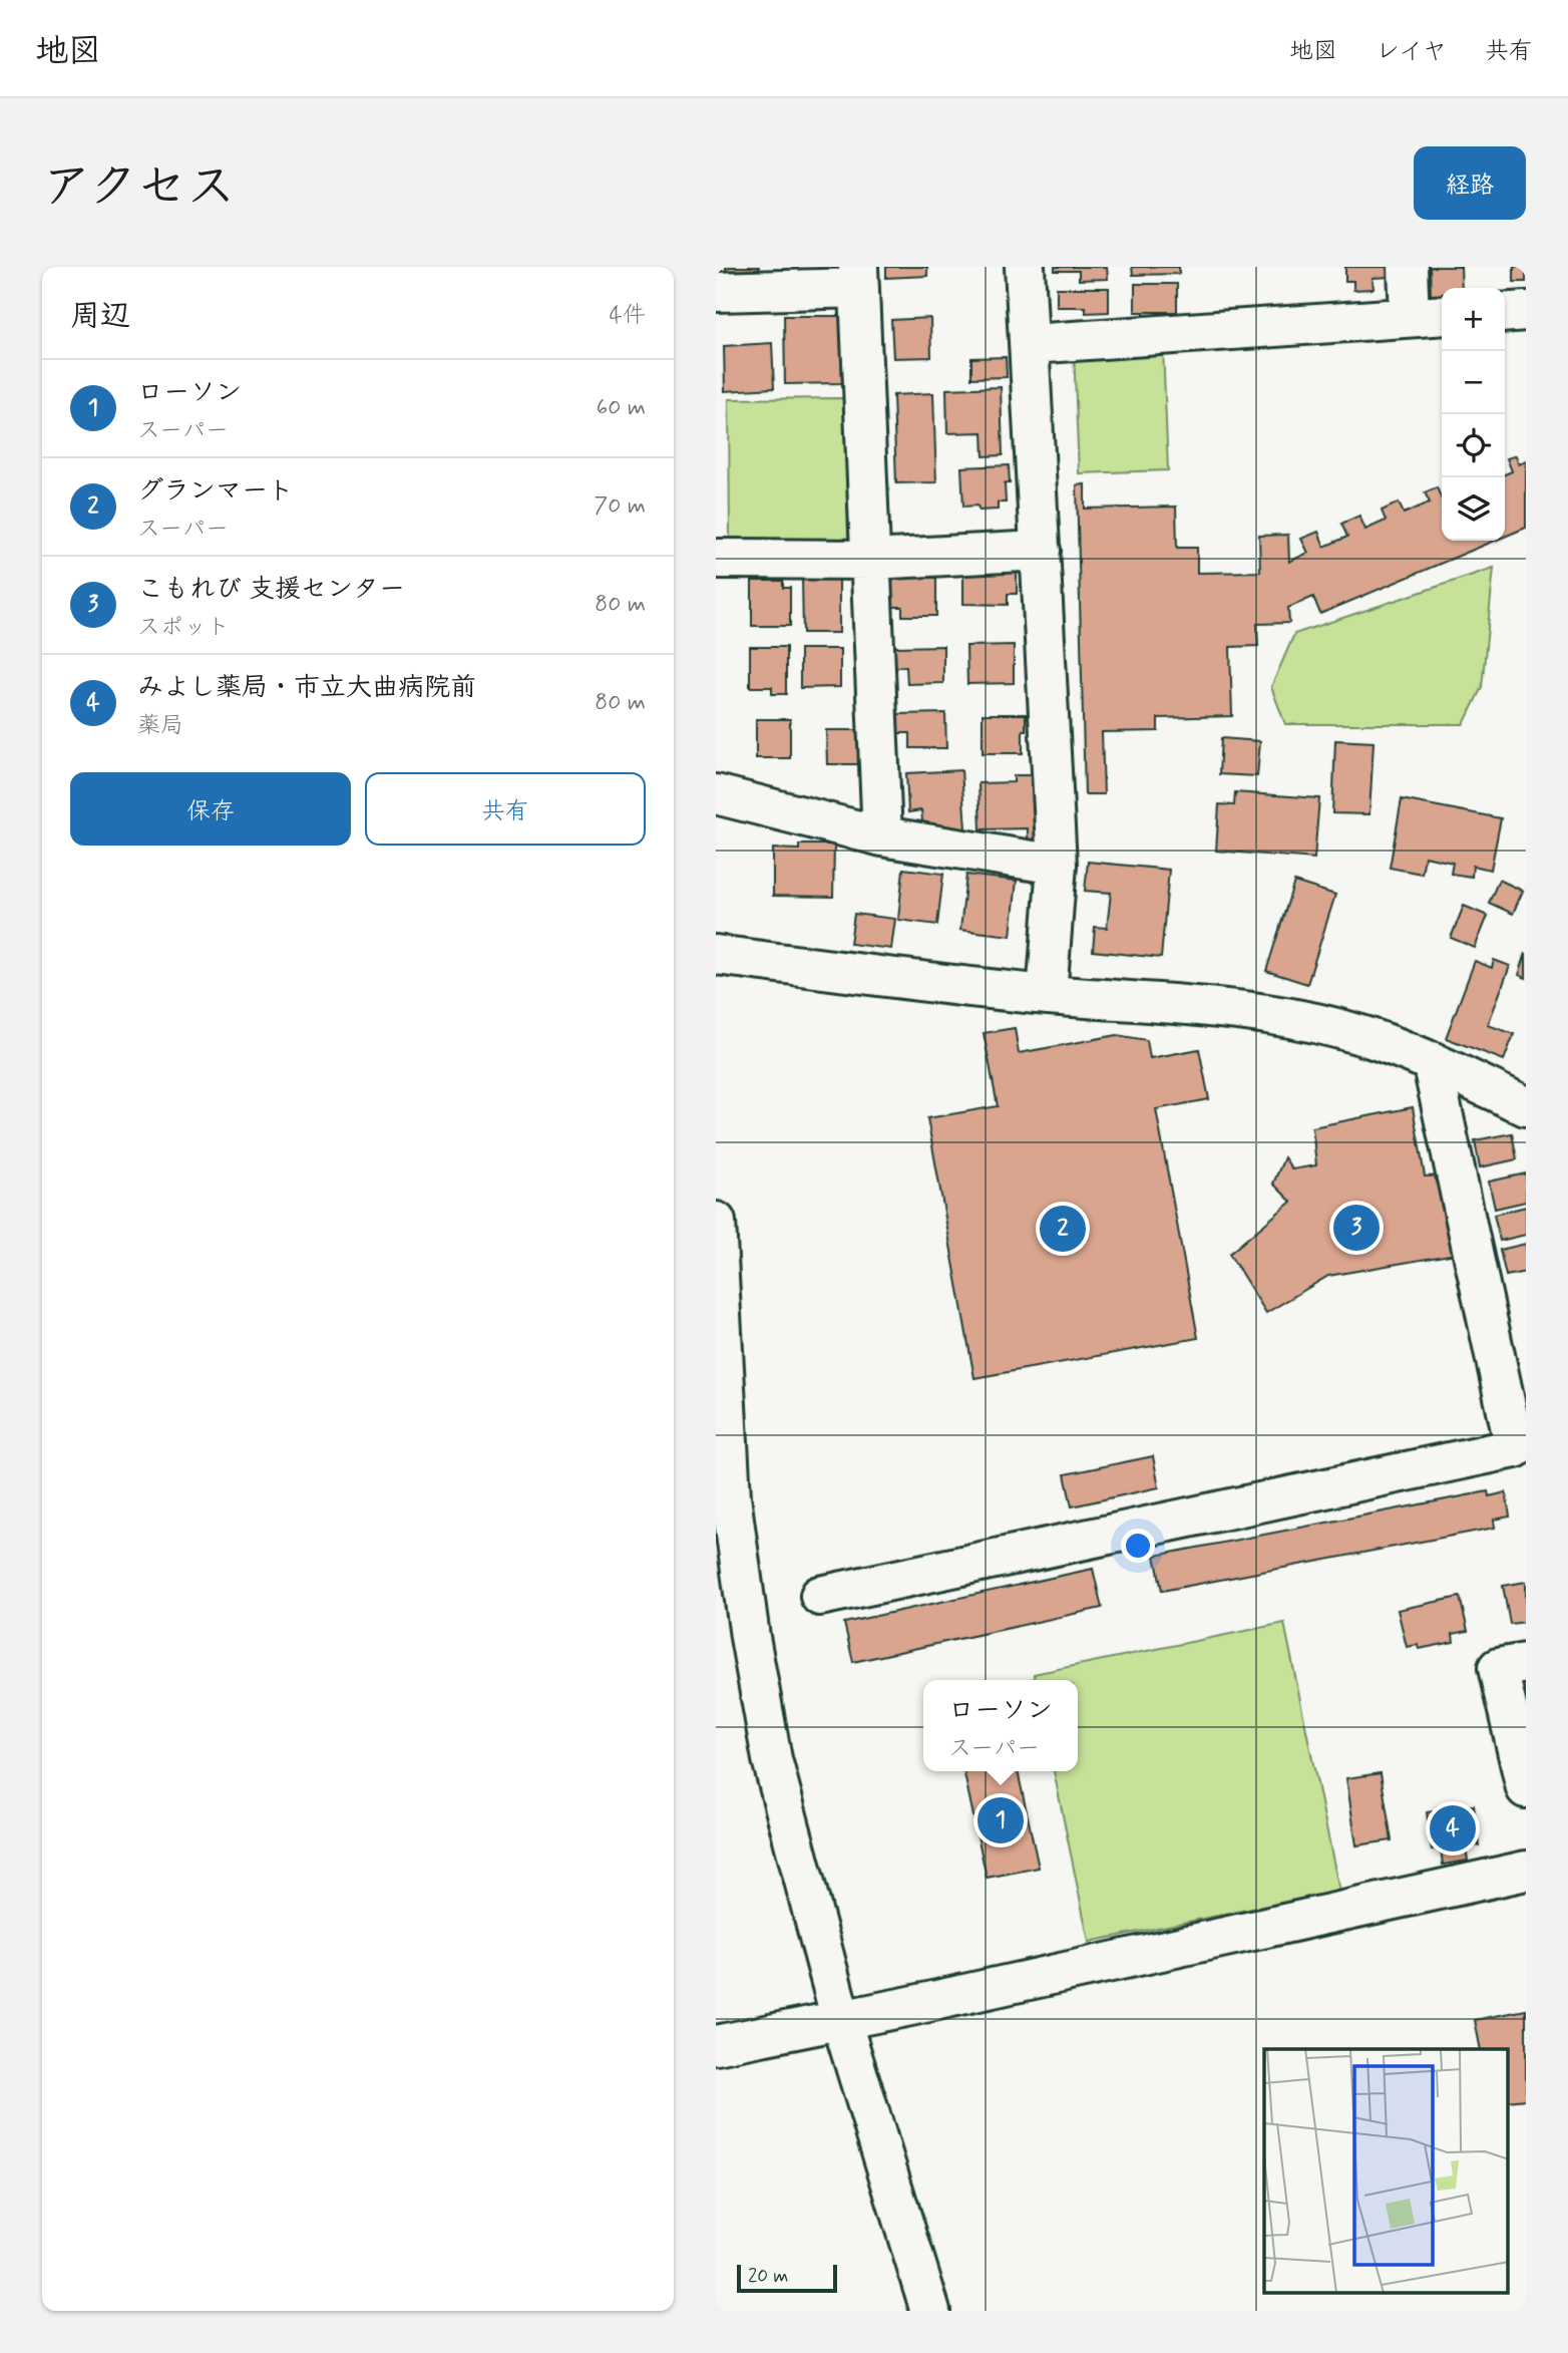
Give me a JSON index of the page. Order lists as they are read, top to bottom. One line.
{"scale_bar":"20 m","page":{"header":"地図","nav":["地図","レイヤ","共有"],"title":"アクセス","buttons":["経路",["保存","共有"]],"heading":["周辺","4件"],"map_buttons":["+","−"],"list":[{"mark":"1","name":"ローソン","note":"スーパー","value":"60 m"},{"mark":"2","name":"グランマート","note":"スーパー","value":"70 m"},{"mark":"3","name":"こもれび 支援センター","note":"スポット","value":"80 m"},{"mark":"4","name":"みよし薬局・市立大曲病院前","note":"薬局","value":"80 m"}],"pins":["3","2","1","4"],"popup":["ローソン","スーパー"],"scale":"20 m"}}
